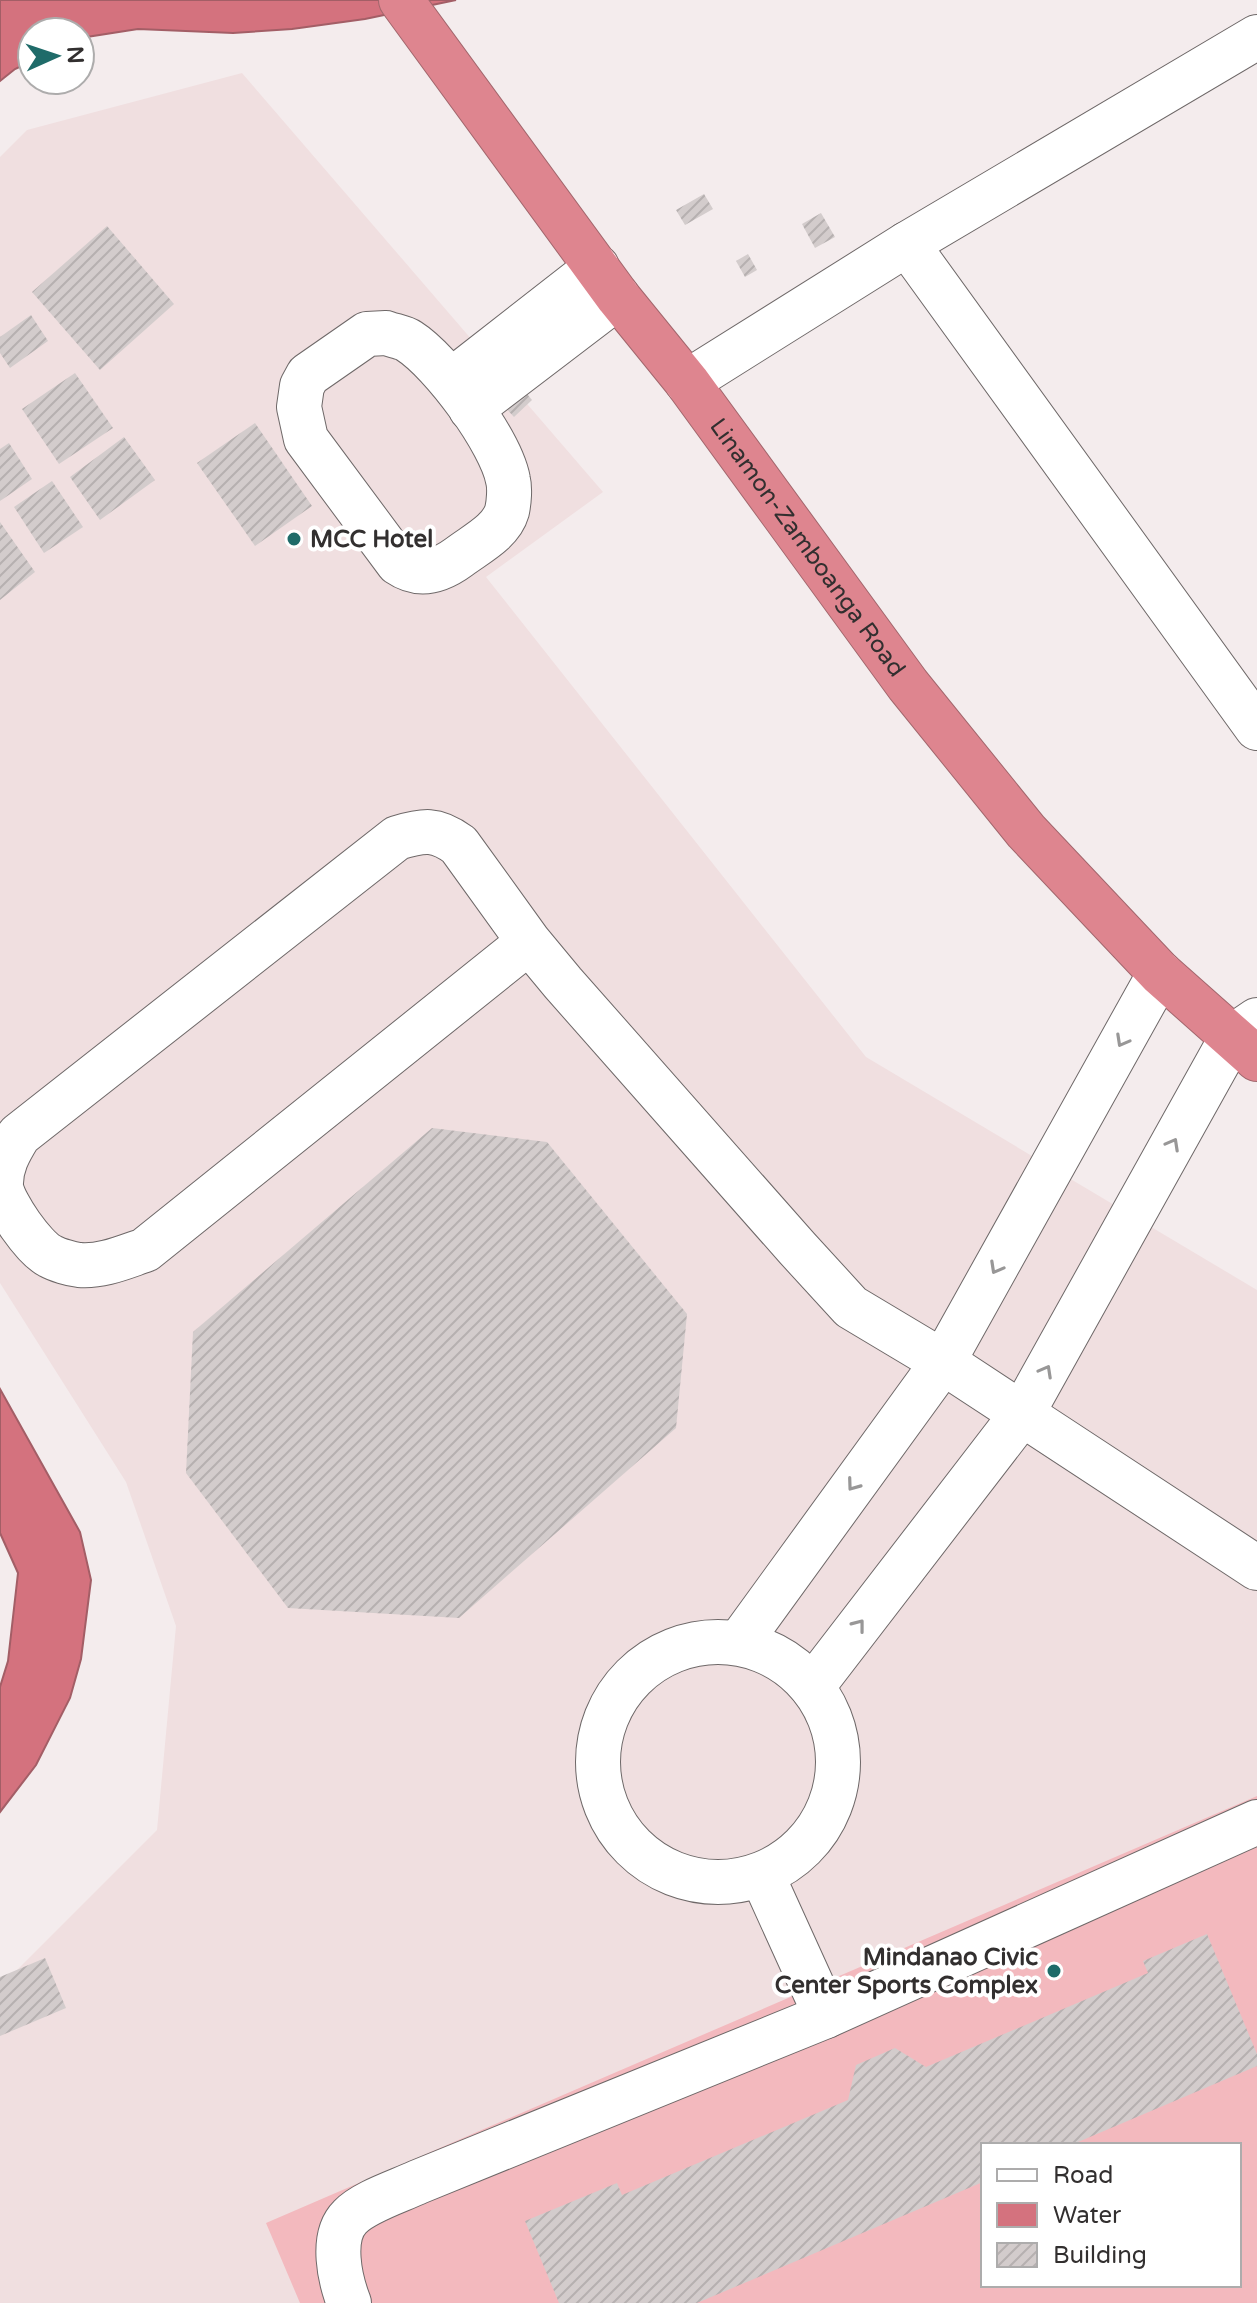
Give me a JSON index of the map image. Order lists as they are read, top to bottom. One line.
{"streets":{"highway":["Linamon-Zamboanga Road"]},"places":["MCC Hotel","Mindanao Civic Center Sports Complex"],"legend":["Road","Water","Building"],"north":"right"}
